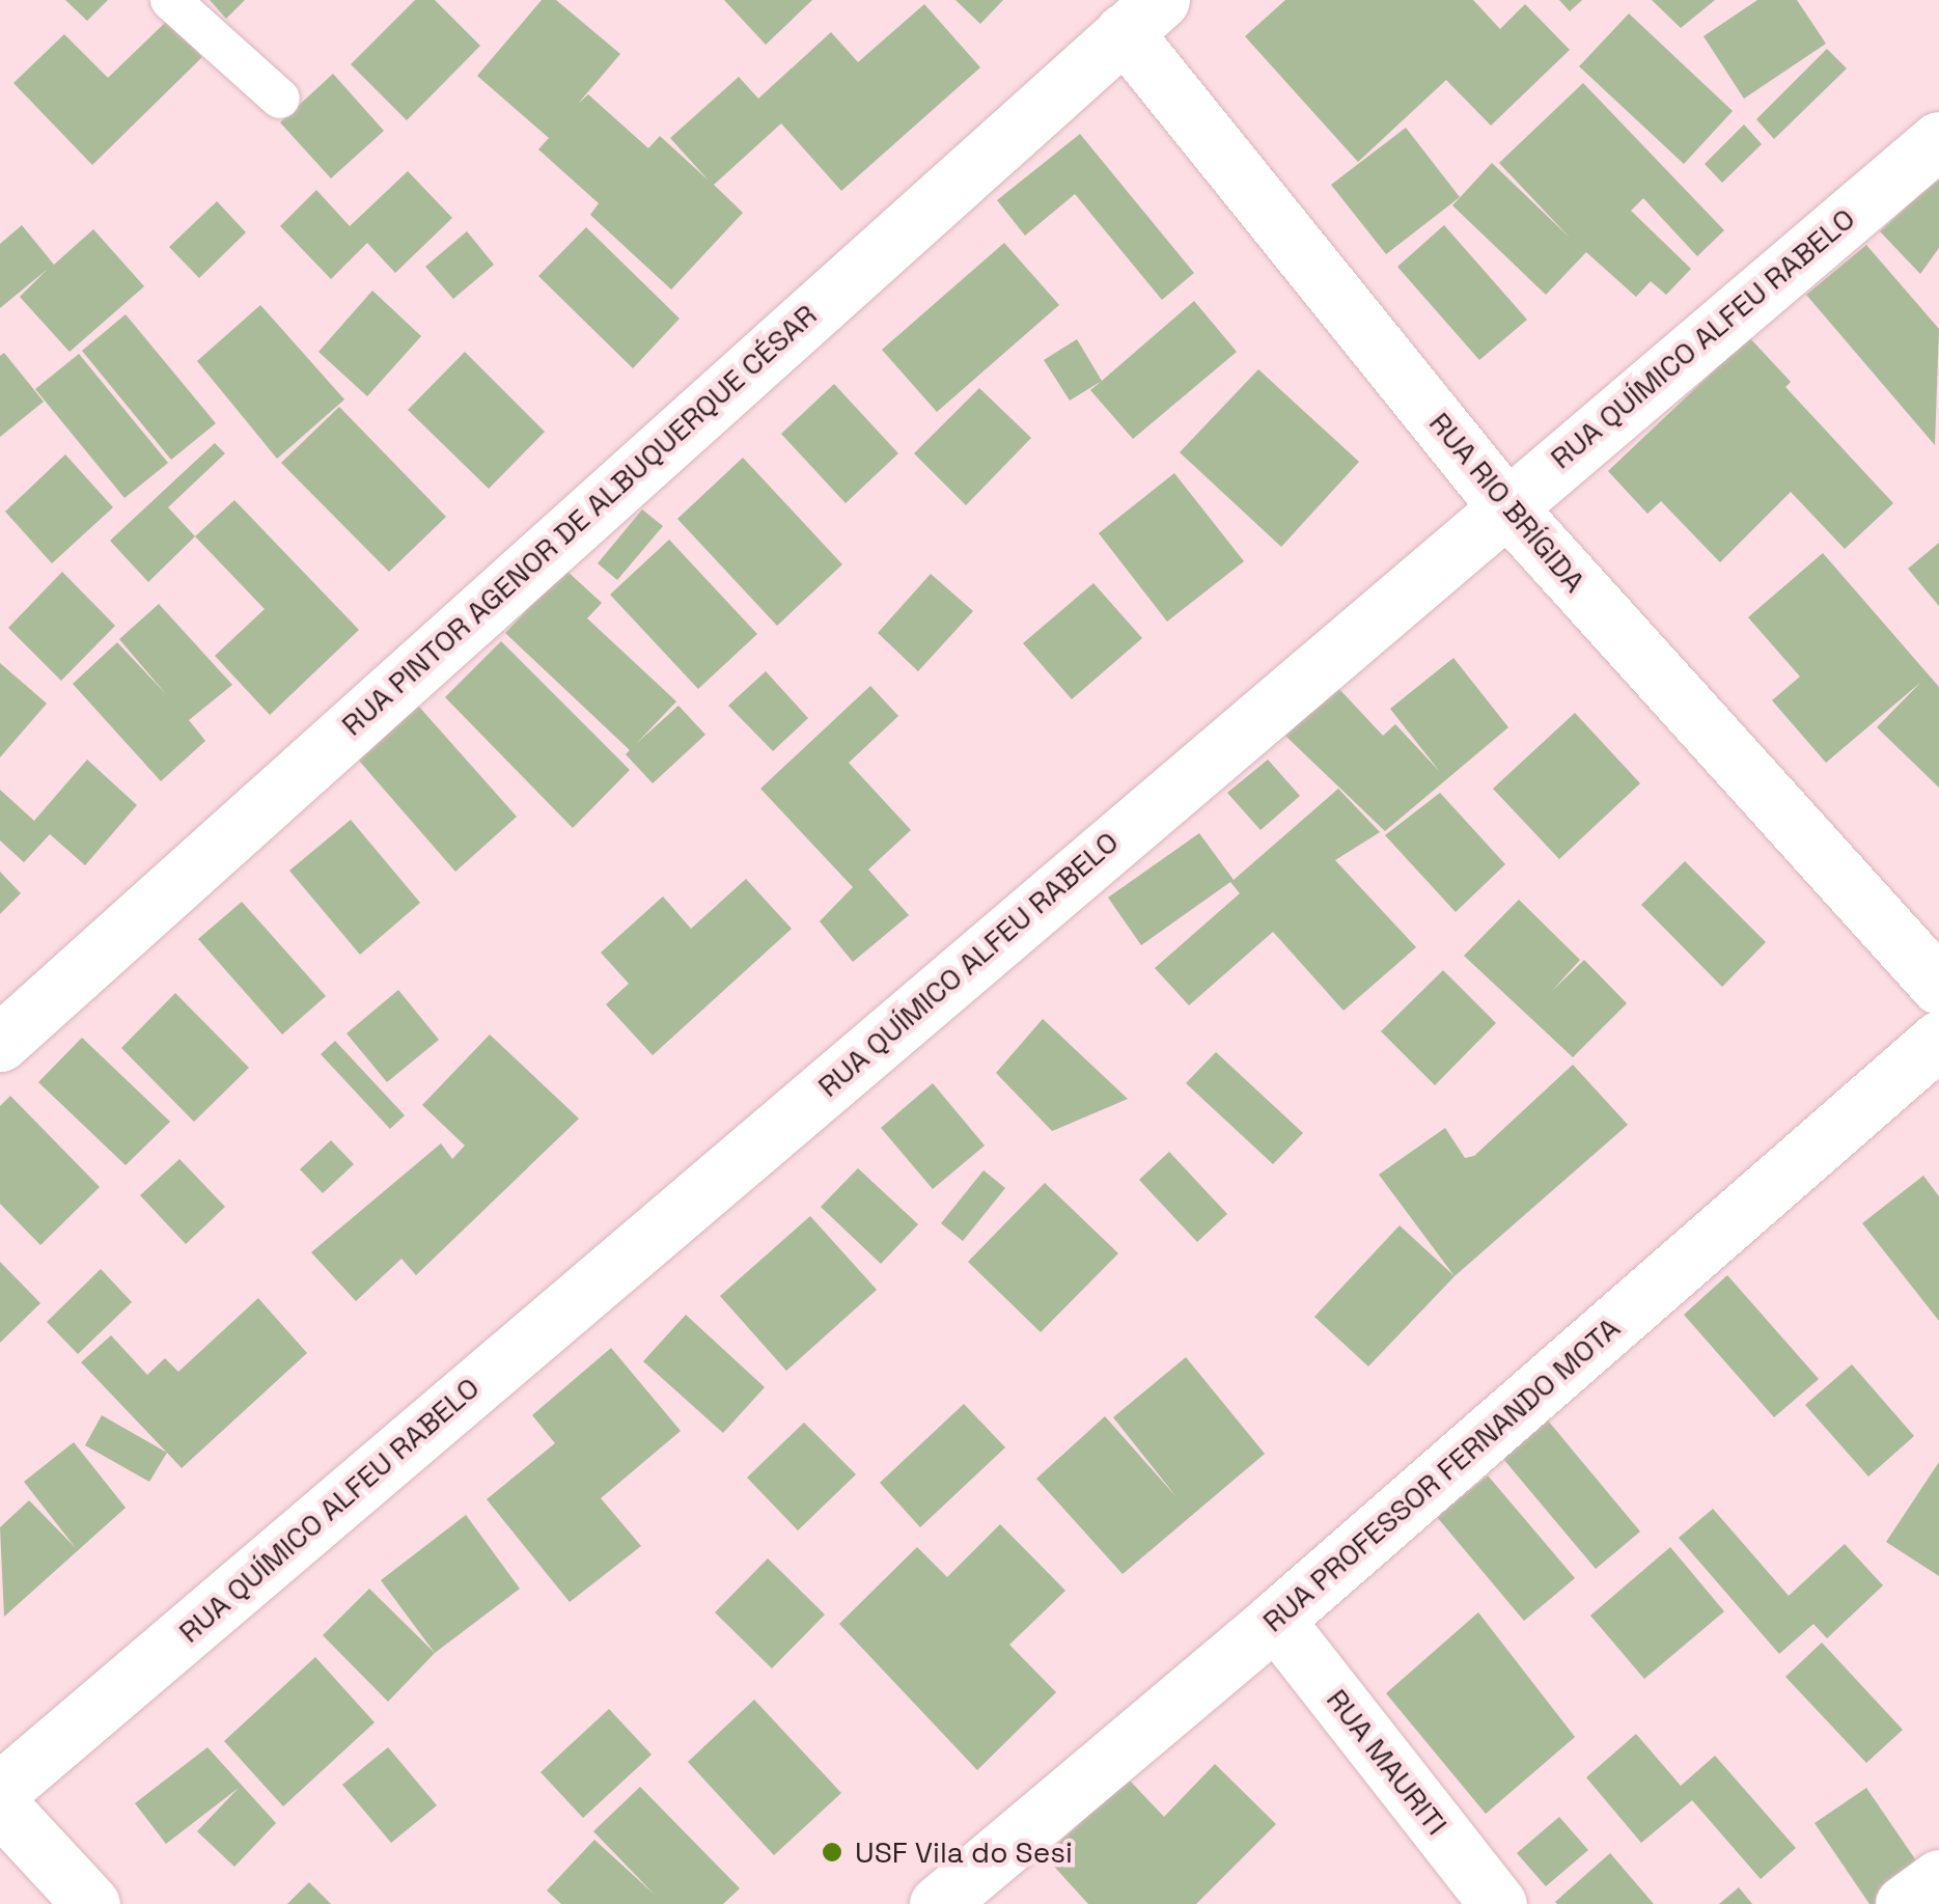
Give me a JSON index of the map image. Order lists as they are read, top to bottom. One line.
{"streets":{"street":["RUA QUÍMICO ALFEU RABELO","RUA RIO BRÍGIDA","RUA PINTOR AGENOR DE ALBUQUERQUE CÉSAR","RUA PROFESSOR FERNANDO MOTA","RUA MAURITI"]},"crossings":[["RUA QUÍMICO ALFEU RABELO","RUA RIO BRÍGIDA"],["RUA RIO BRÍGIDA","RUA PINTOR AGENOR DE ALBUQUERQUE CÉSAR"],["RUA PROFESSOR FERNANDO MOTA","RUA MAURITI"]],"places":["USF Vila do Sesi"]}
